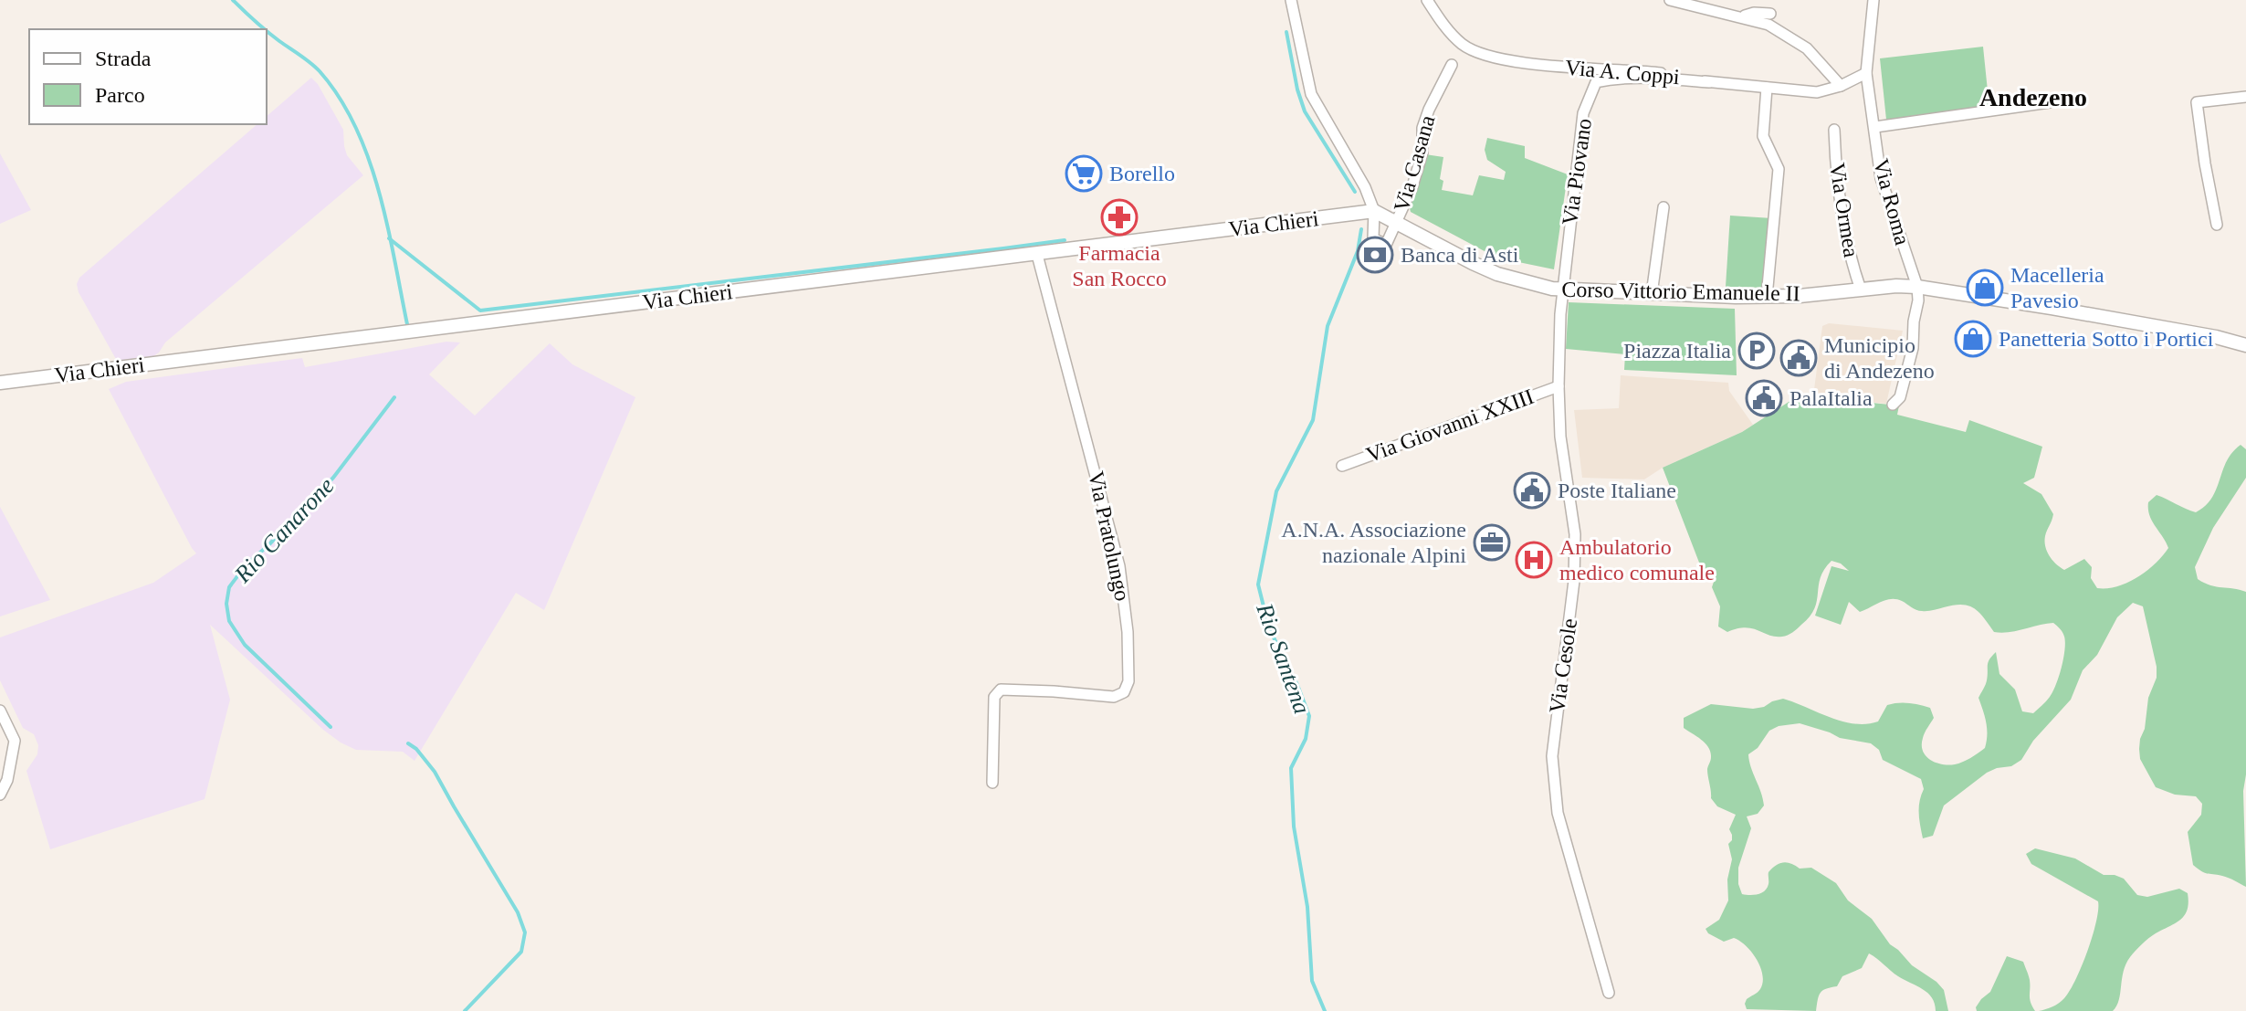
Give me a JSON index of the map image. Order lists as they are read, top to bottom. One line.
{"streets":{"main road":["Via Chieri","Corso Vittorio Emanuele II"],"street":["Via A. Coppi","Via Casana","Via Piovano","Via Roma","Via Ormea","Via Giovanni XXIII","Via Pratolungo","Via Cesole"]},"crossings":[["Via A. Coppi","Via Piovano"],["Via Casana","Corso Vittorio Emanuele II"],["Via Piovano","Corso Vittorio Emanuele II"],["Via Piovano","Via Cesole"],["Via Roma","Corso Vittorio Emanuele II"],["Via Ormea","Corso Vittorio Emanuele II"],["Via Chieri","Corso Vittorio Emanuele II"],["Via Chieri","Via Pratolungo"],["Corso Vittorio Emanuele II","Via Cesole"],["Via Giovanni XXIII","Via Cesole"]],"districts":["Andezeno"],"water":["Rio Canarone","Rio Santena"],"places":{"supermarket":["Borello"],"pharmacy":["Farmacia San Rocco"],"bank":["Banca di Asti"],"shop":["Macelleria Pavesio","Panetteria Sotto i Portici"],"parking":["Piazza Italia"],"public building":["Municipio di Andezeno","PalaItalia","Poste Italiane"],"office":["A.N.A. Associazione nazionale Alpini"],"hospital":["Ambulatorio medico comunale"]},"legend":["Strada","Parco"]}
